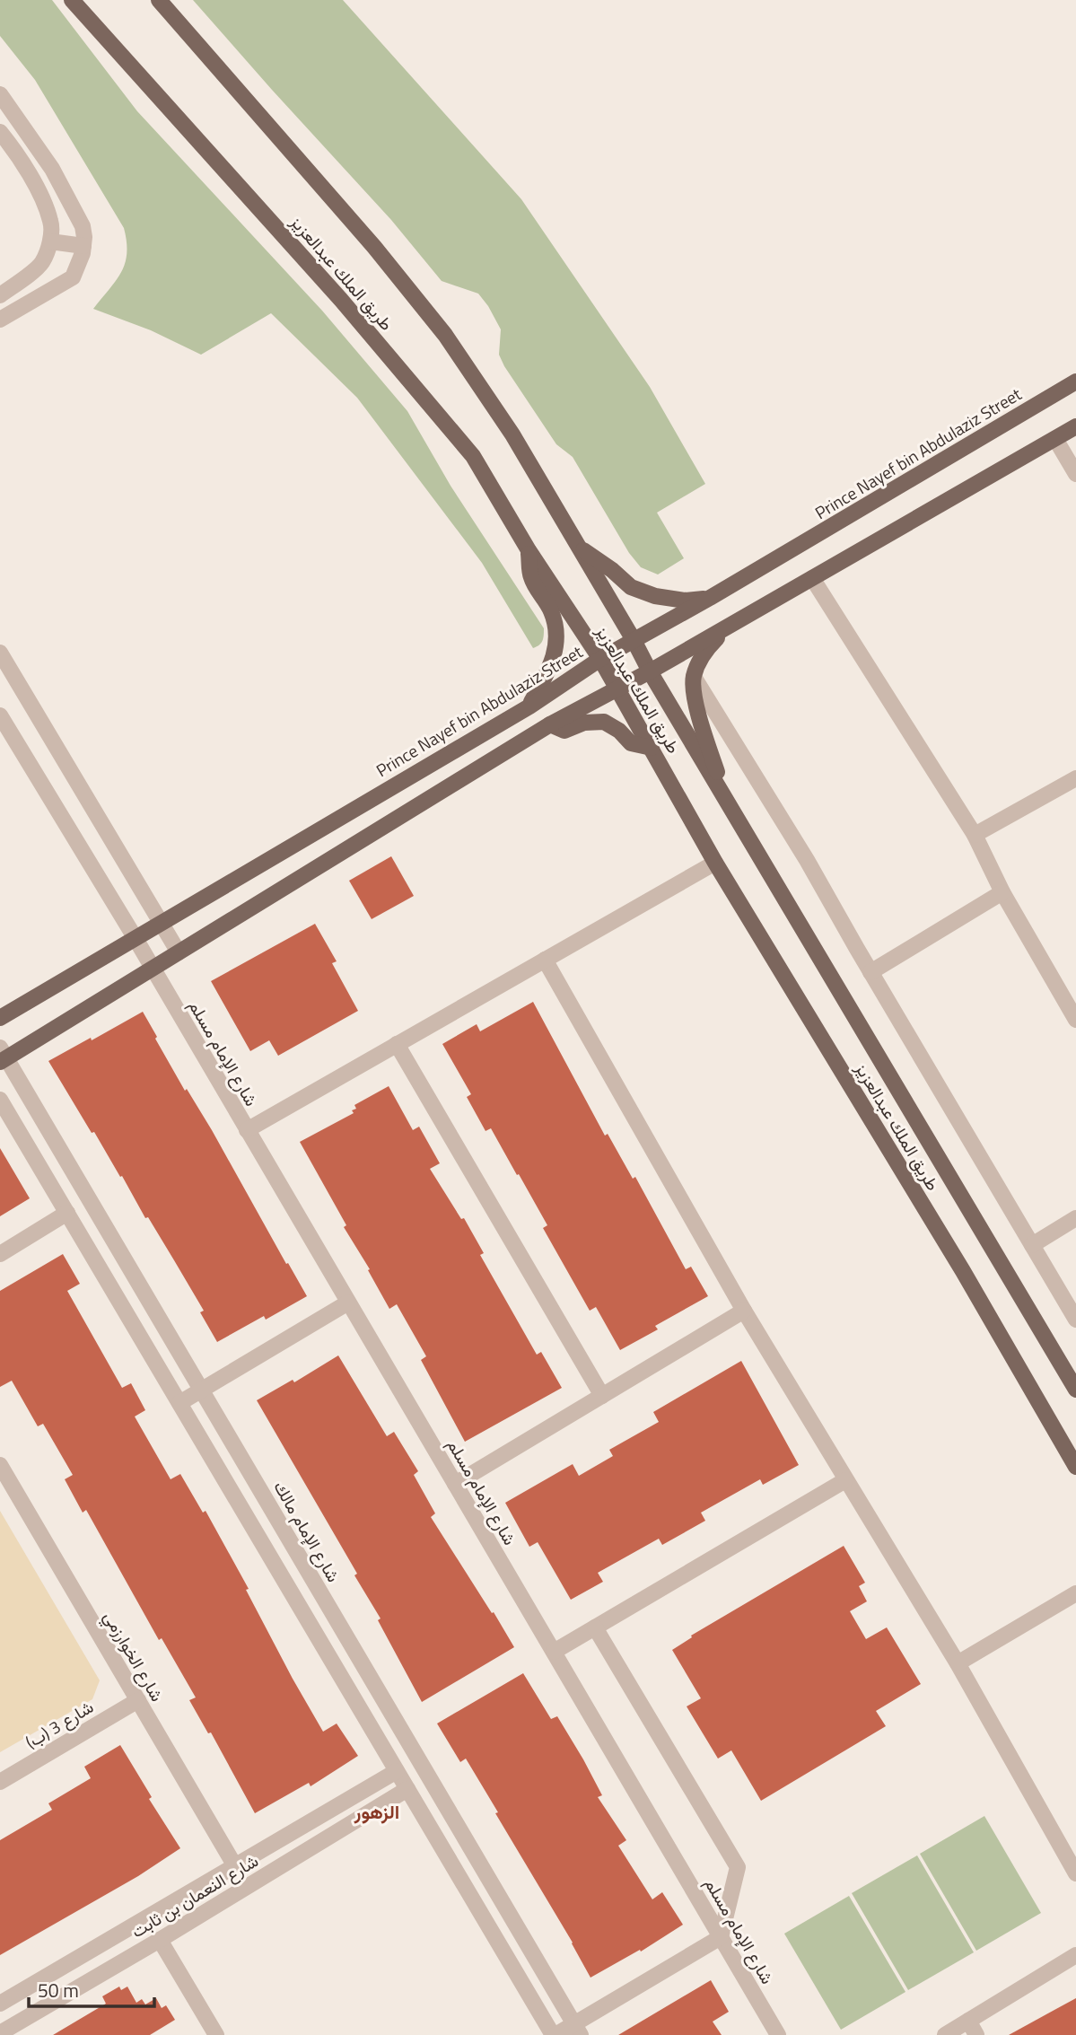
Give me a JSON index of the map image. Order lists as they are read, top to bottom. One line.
{"streets":{"main road":["طريق الملك عبدالعزيز","Prince Nayef bin Abdulaziz Street"],"street":["شارع الإمام مسلم","شارع الإمام مالك","شارع الخوارزمي","شارع 3 (ب)","شارع النعمان بن ثابت"]},"crossings":[["طريق الملك عبدالعزيز","Prince Nayef bin Abdulaziz Street"],["Prince Nayef bin Abdulaziz Street","شارع الإمام مسلم"],["شارع الخوارزمي","شارع 3 (ب)"],["شارع الخوارزمي","شارع النعمان بن ثابت"]],"districts":["الزهور"],"scale_bar":"50 m"}
